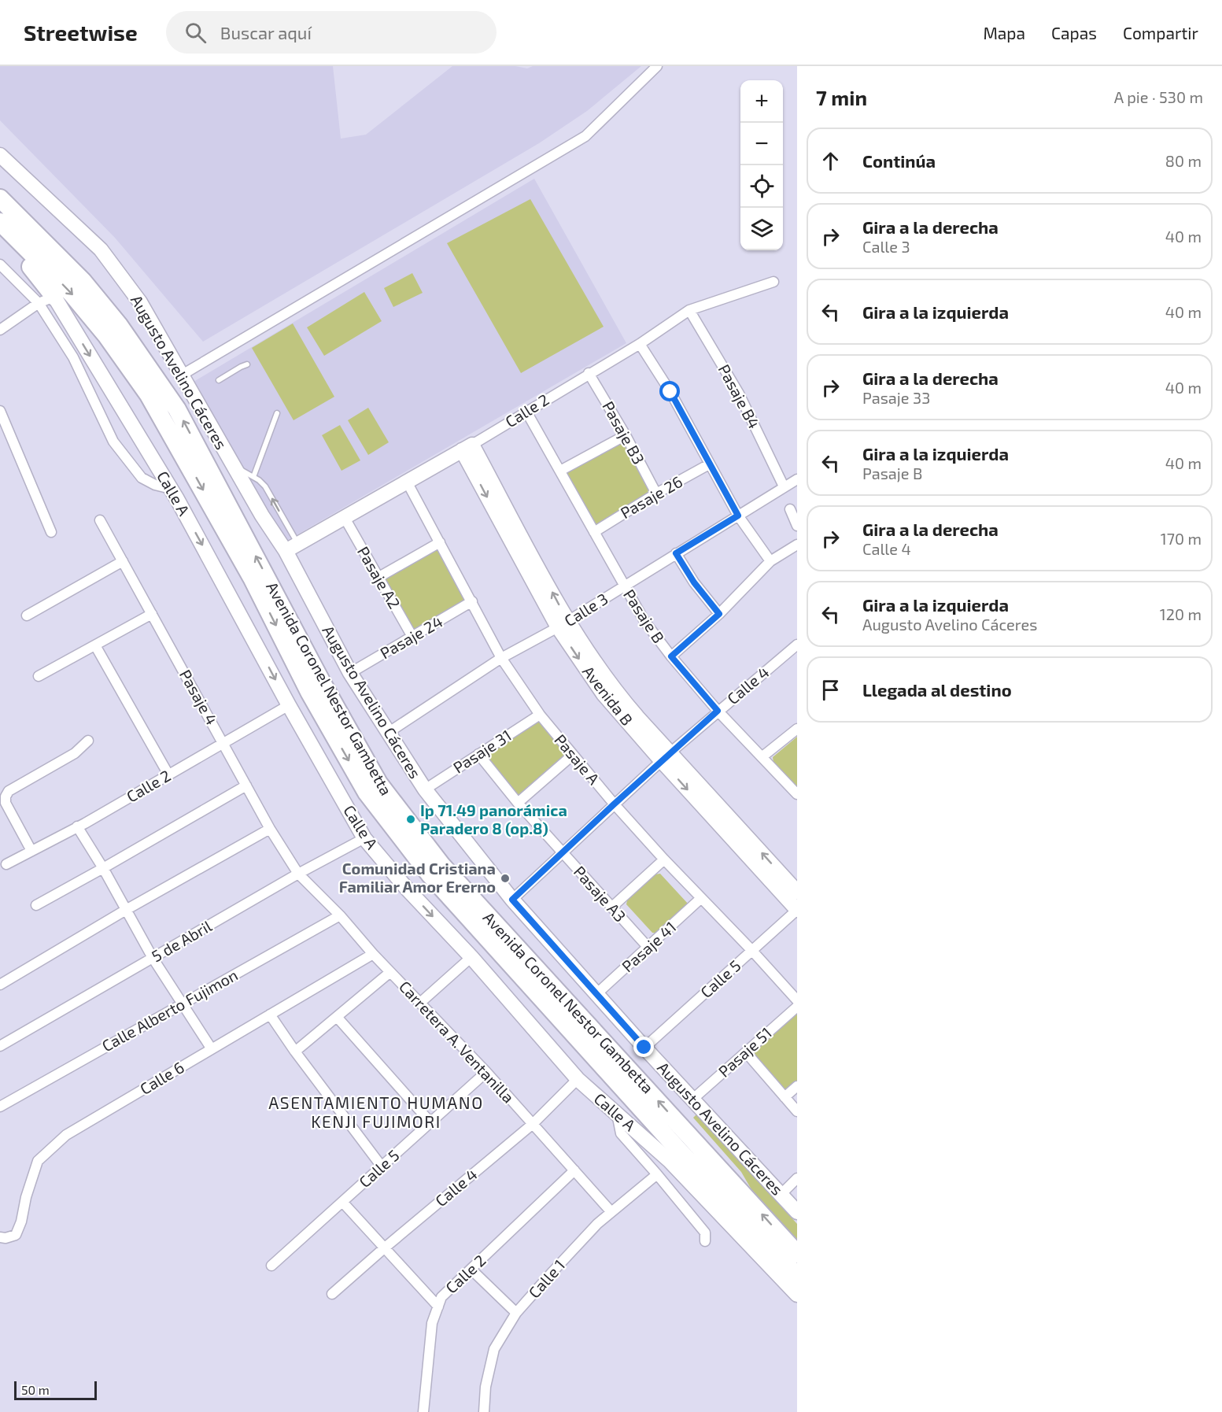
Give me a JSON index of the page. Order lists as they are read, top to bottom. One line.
{"streets":{"highway":["Avenida Coronel Nestor Gambetta"],"street":["Augusto Avelino Cáceres","Pasaje B4","Calle 2","Pasaje B3","Calle A","Pasaje 26","Pasaje A2","Calle 3","Pasaje B","Pasaje 24","Calle 4","Avenida B","Pasaje 4","Pasaje 31","Pasaje A","Pasaje A3","5 de Abril","Pasaje 41","Calle 5","Calle Alberto Fujimon","Carretera A. Ventanilla","Pasaje 51","Calle 6","Calle 1"]},"crossings":[["Augusto Avelino Cáceres","Calle 2"],["Augusto Avelino Cáceres","Calle 3"],["Augusto Avelino Cáceres","Pasaje 24"],["Augusto Avelino Cáceres","Calle 4"],["Augusto Avelino Cáceres","Pasaje 31"],["Augusto Avelino Cáceres","Pasaje 41"],["Augusto Avelino Cáceres","Calle 5"],["Augusto Avelino Cáceres","Pasaje 51"],["Pasaje B4","Calle 2"],["Pasaje B4","Calle 3"],["Calle 2","Pasaje B3"],["Calle 2","Calle A"],["Calle 2","Pasaje A2"],["Calle 2","Pasaje B"],["Calle 2","Avenida B"],["Calle 2","Pasaje 4"],["Calle 2","Pasaje A"],["Calle 2","Carretera A. Ventanilla"],["Pasaje B3","Pasaje 26"],["Calle A","Calle 4"],["Calle A","5 de Abril"],["Pasaje 26","Pasaje B"],["Pasaje A2","Pasaje 24"],["Calle 3","Pasaje B"],["Calle 3","Avenida B"],["Calle 3","Pasaje A"],["Pasaje B","Calle 4"],["Pasaje 24","Pasaje A"],["Calle 4","Avenida B"],["Calle 4","Pasaje A"],["Calle 4","Pasaje A3"],["Calle 4","Carretera A. Ventanilla"],["Avenida B","Calle 5"],["Pasaje 4","5 de Abril"],["Pasaje 4","Carretera A. Ventanilla"],["Pasaje 31","Pasaje A"],["Pasaje 31","Pasaje A3"],["Pasaje A","Pasaje 41"],["Pasaje A","Calle 5"],["Pasaje A3","Pasaje 41"],["5 de Abril","Carretera A. Ventanilla"],["Calle 5","Carretera A. Ventanilla"],["Calle Alberto Fujimon","Carretera A. Ventanilla"],["Carretera A. Ventanilla","Calle 6"],["Carretera A. Ventanilla","Calle 1"]],"districts":["ASENTAMIENTO HUMANO KENJI FUJIMORI"],"places":["Ip 71.49 panorámica Paradero 8 (op.8)","Comunidad Cristiana Familiar Amor Ererno"],"scale_bar":"50 m","page":{"header":"Streetwise","search":"Buscar aquí","nav":["Mapa","Capas","Compartir"],"heading":["7 min","A pie · 530 m"],"map_buttons":["+","−"],"list":[["Continúa","80 m"],["Gira a la derecha","Calle 3","40 m"],["Gira a la izquierda","40 m"],["Gira a la derecha","Pasaje 33","40 m"],["Gira a la izquierda","Pasaje B","40 m"],["Gira a la derecha","Calle 4","170 m"],["Gira a la izquierda","Augusto Avelino Cáceres","120 m"],"Llegada al destino"],"scale":"50 m"}}
